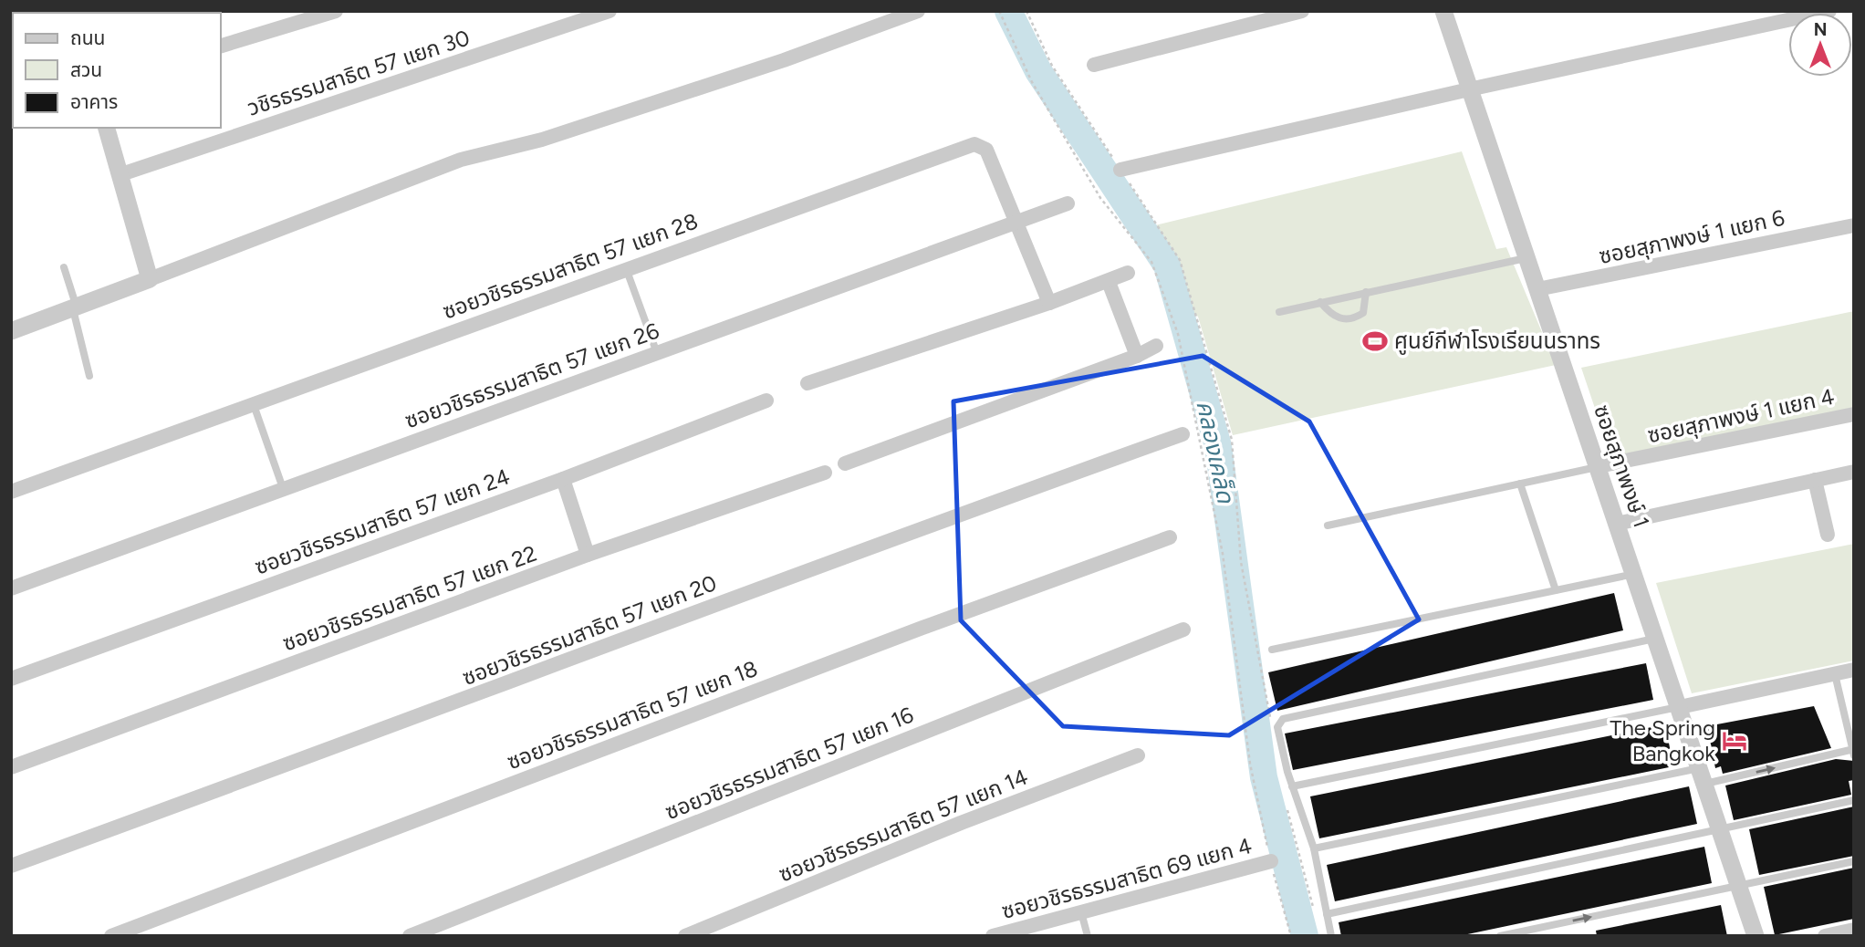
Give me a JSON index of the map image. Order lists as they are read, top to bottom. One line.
{"streets":{"street":["วชิรธรรมสาธิต 57 แยก 30","ซอยสุภาพงษ์ 1 แยก 6","ซอยวชิรธรรมสาธิต 57 แยก 28","ซอยวชิรธรรมสาธิต 57 แยก 26","ซอยสุภาพงษ์ 1 แยก 4","ซอยสุภาพงษ์ 1","ซอยวชิรธรรมสาธิต 57 แยก 24","ซอยวชิรธรรมสาธิต 57 แยก 22","ซอยวชิรธรรมสาธิต 57 แยก 20","ซอยวชิรธรรมสาธิต 57 แยก 18","ซอยวชิรธรรมสาธิต 57 แยก 16","ซอยวชิรธรรมสาธิต 57 แยก 14","ซอยวชิรธรรมสาธิต 69 แยก 4"]},"crossings":[["ซอยสุภาพงษ์ 1 แยก 6","ซอยสุภาพงษ์ 1"],["ซอยวชิรธรรมสาธิต 57 แยก 28","ซอยวชิรธรรมสาธิต 57 แยก 26"],["ซอยสุภาพงษ์ 1 แยก 4","ซอยสุภาพงษ์ 1"]],"water":["คลองเคล็ด"],"places":{"sports":["ศูนย์กีฬาโรงเรียนนราทร"],"hotel":["The Spring Bangkok"]},"legend":["ถนน","สวน","อาคาร"],"north":"top"}
